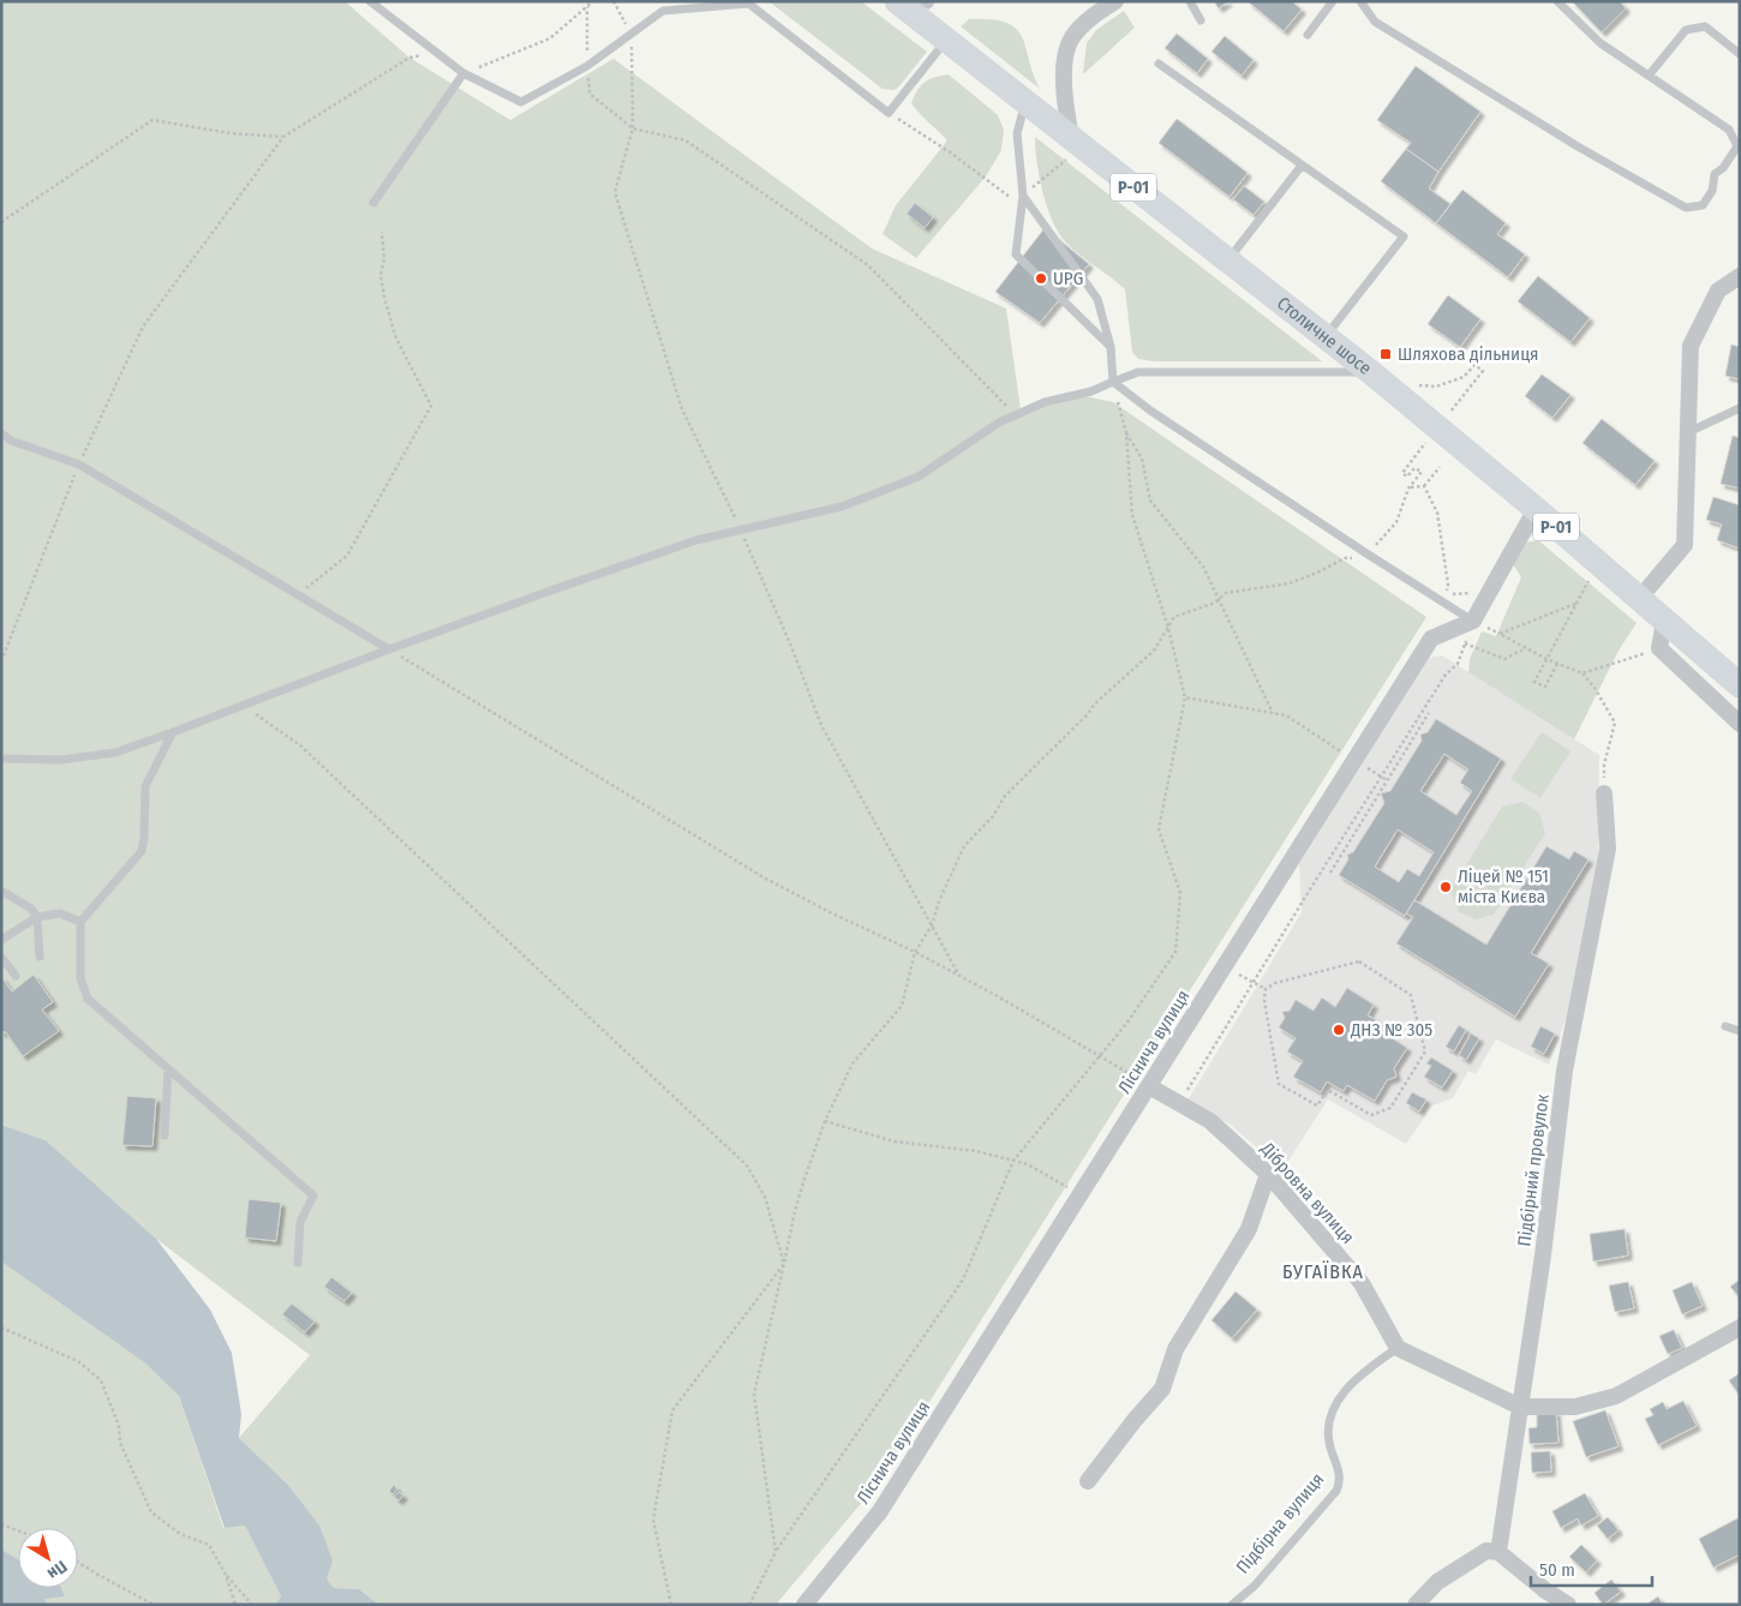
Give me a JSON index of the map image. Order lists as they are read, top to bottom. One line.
{"streets":{"main road":["Р-01","Столичне шосе"],"street":["Ліснича вулиця","Підбірний провулок","Дібровна вулиця"],"lane":["Підбірна вулиця"]},"crossings":[["Ліснича вулиця","Дібровна вулиця"],["Дібровна вулиця","Підбірна вулиця"]],"districts":["БУГАЇВКА"],"places":{"other":["UPG","Ліцей № 151 міста Києва","ДНЗ № 305"],"transit":["Шляхова дільниця"]},"scale_bar":"50 m","north":"bottom right"}
